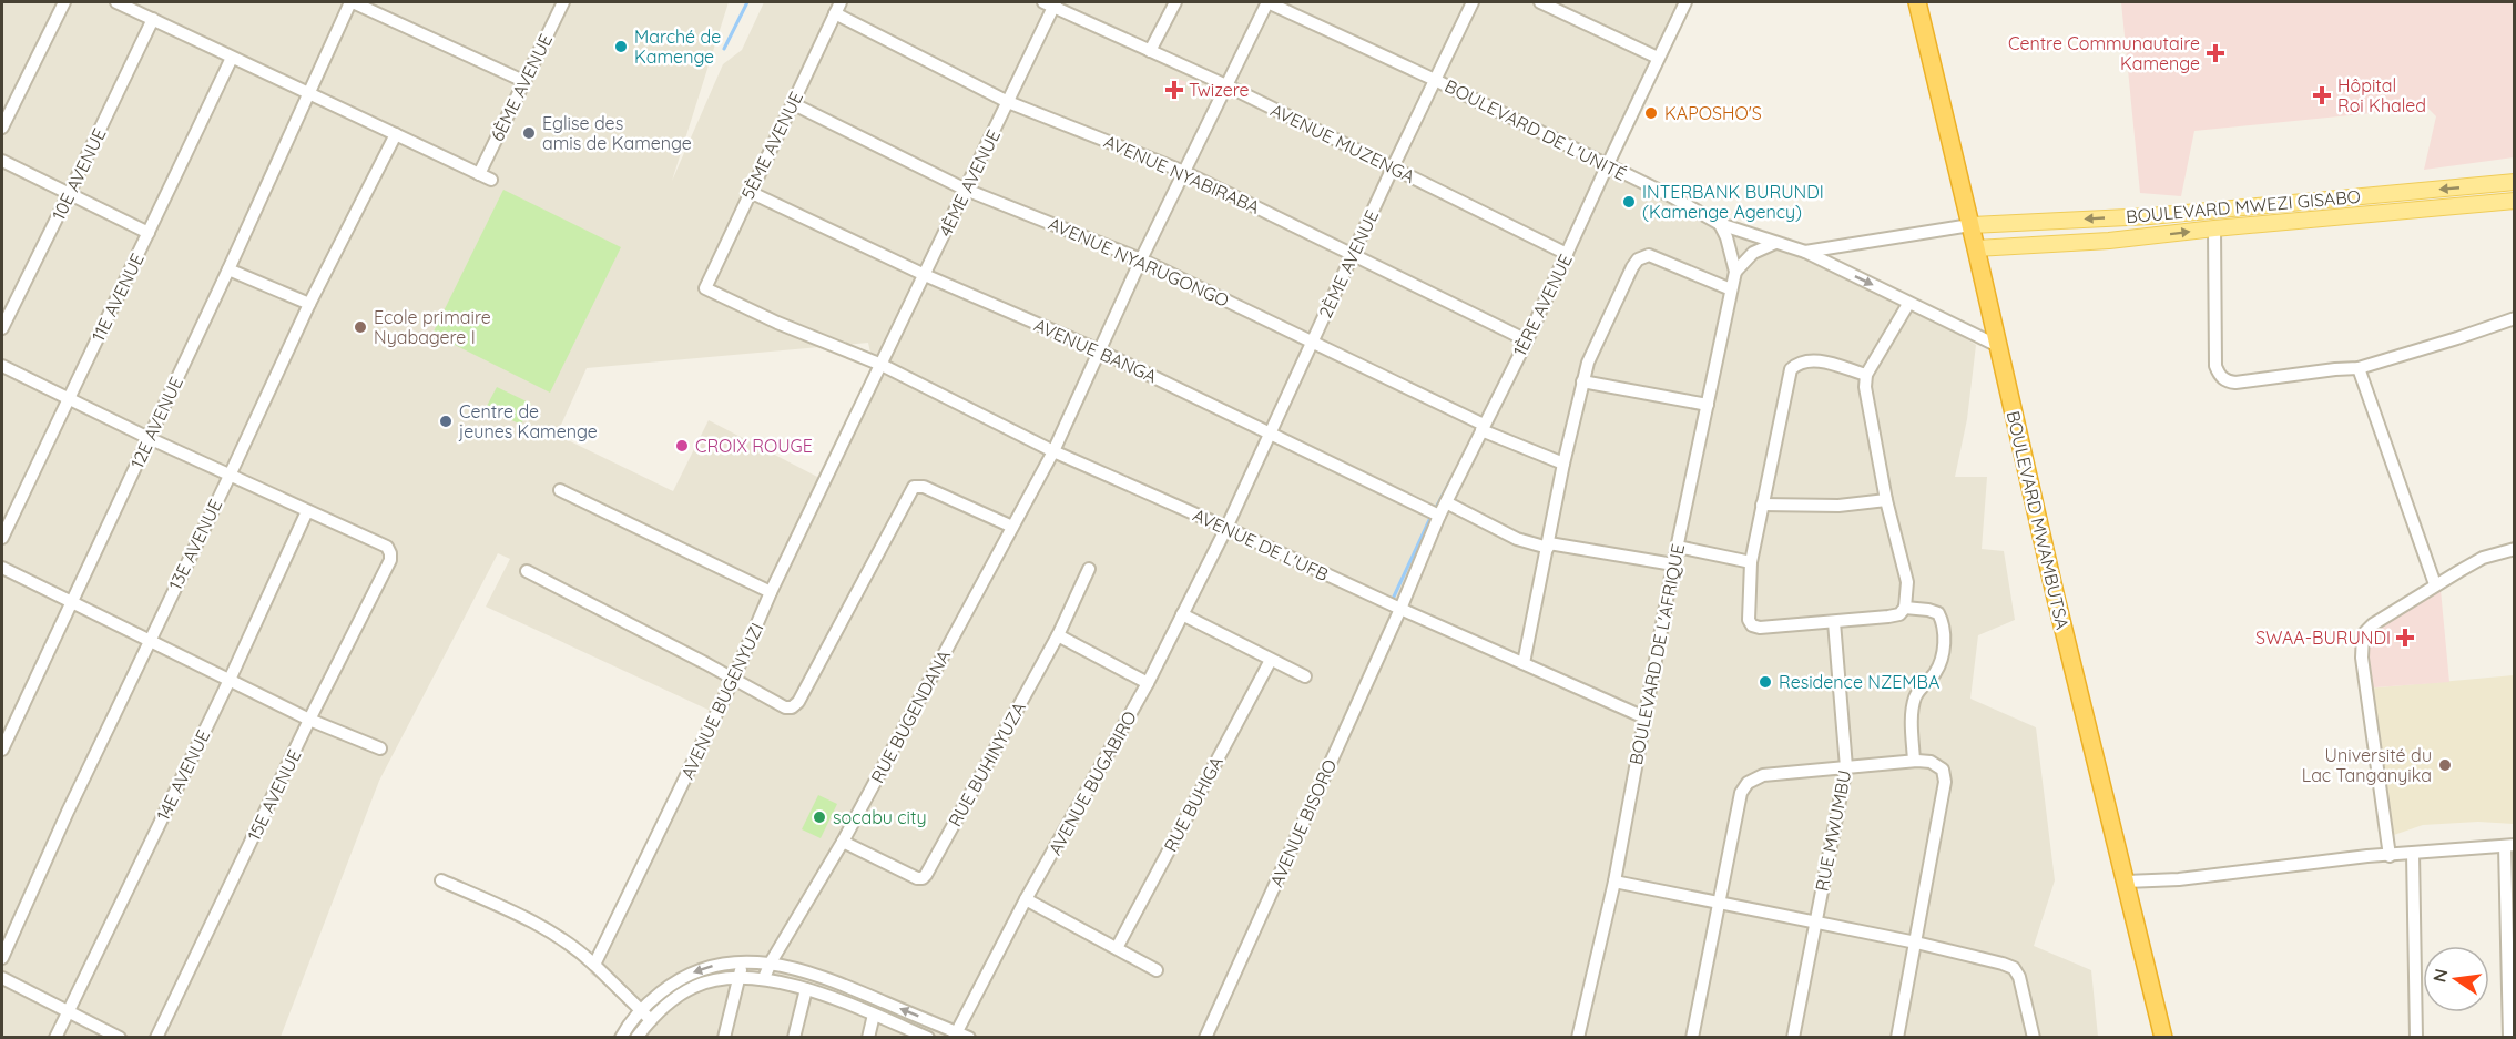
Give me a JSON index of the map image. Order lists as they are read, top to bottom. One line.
{"streets":{"highway":["BOULEVARD MWAMBUTSA"],"main road":["BOULEVARD MWEZI GISABO"],"street":["6ÈME AVENUE","BOULEVARD DE L'UNITÉ","AVENUE MUZENGA","5ÈME AVENUE","10E AVENUE","AVENUE NYABIRABA","4ÈME AVENUE","AVENUE NYARUGONGO","2ÈME AVENUE","11E AVENUE","1ÈRE AVENUE","AVENUE BANGA","12E AVENUE","13E AVENUE","AVENUE DE L'UFB","BOULEVARD DE L'AFRIQUE","AVENUE BUGENYUZI","RUE BUGENDANA","RUE BUHINYUZA","14E AVENUE","AVENUE BUGABIRO","15E AVENUE","RUE BUHIGA","AVENUE BISORO","RUE MWUMBU"]},"crossings":[["BOULEVARD DE L'UNITÉ","BOULEVARD MWEZI GISABO"],["BOULEVARD DE L'UNITÉ","2ÈME AVENUE"],["BOULEVARD DE L'UNITÉ","1ÈRE AVENUE"],["BOULEVARD DE L'UNITÉ","BOULEVARD MWAMBUTSA"],["BOULEVARD DE L'UNITÉ","BOULEVARD DE L'AFRIQUE"],["BOULEVARD DE L'UNITÉ","RUE BUGENDANA"],["AVENUE MUZENGA","4ÈME AVENUE"],["AVENUE MUZENGA","2ÈME AVENUE"],["AVENUE MUZENGA","1ÈRE AVENUE"],["AVENUE MUZENGA","RUE BUGENDANA"],["5ÈME AVENUE","AVENUE NYABIRABA"],["5ÈME AVENUE","AVENUE NYARUGONGO"],["5ÈME AVENUE","AVENUE BANGA"],["5ÈME AVENUE","AVENUE DE L'UFB"],["AVENUE NYABIRABA","4ÈME AVENUE"],["AVENUE NYABIRABA","2ÈME AVENUE"],["AVENUE NYABIRABA","1ÈRE AVENUE"],["AVENUE NYABIRABA","RUE BUGENDANA"],["4ÈME AVENUE","AVENUE NYARUGONGO"],["4ÈME AVENUE","AVENUE BANGA"],["4ÈME AVENUE","AVENUE DE L'UFB"],["4ÈME AVENUE","AVENUE BUGENYUZI"],["BOULEVARD MWEZI GISABO","BOULEVARD MWAMBUTSA"],["AVENUE NYARUGONGO","2ÈME AVENUE"],["AVENUE NYARUGONGO","1ÈRE AVENUE"],["AVENUE NYARUGONGO","RUE BUGENDANA"],["2ÈME AVENUE","AVENUE BANGA"],["2ÈME AVENUE","AVENUE DE L'UFB"],["2ÈME AVENUE","AVENUE BUGABIRO"],["1ÈRE AVENUE","AVENUE BANGA"],["1ÈRE AVENUE","AVENUE DE L'UFB"],["1ÈRE AVENUE","AVENUE BISORO"],["AVENUE BANGA","RUE BUGENDANA"],["AVENUE DE L'UFB","BOULEVARD DE L'AFRIQUE"],["AVENUE DE L'UFB","AVENUE BUGENYUZI"],["AVENUE DE L'UFB","RUE BUGENDANA"],["AVENUE DE L'UFB","AVENUE BUGABIRO"],["AVENUE DE L'UFB","AVENUE BISORO"],["RUE BUGENDANA","RUE BUHINYUZA"],["14E AVENUE","15E AVENUE"]],"places":{"other":["Marché de Kamenge","KAPOSHO'S","Eglise des amis de Kamenge","INTERBANK BURUNDI (Kamenge Agency)","Ecole primaire Nyabagere I","Centre de jeunes Kamenge","CROIX ROUGE","Residence NZEMBA","Université du Lac Tanganyika","socabu city"],"health":["Centre Communautaire Kamenge","Twizere","Hôpital Roi Khaled","SWAA-BURUNDI"]},"north":"left"}
